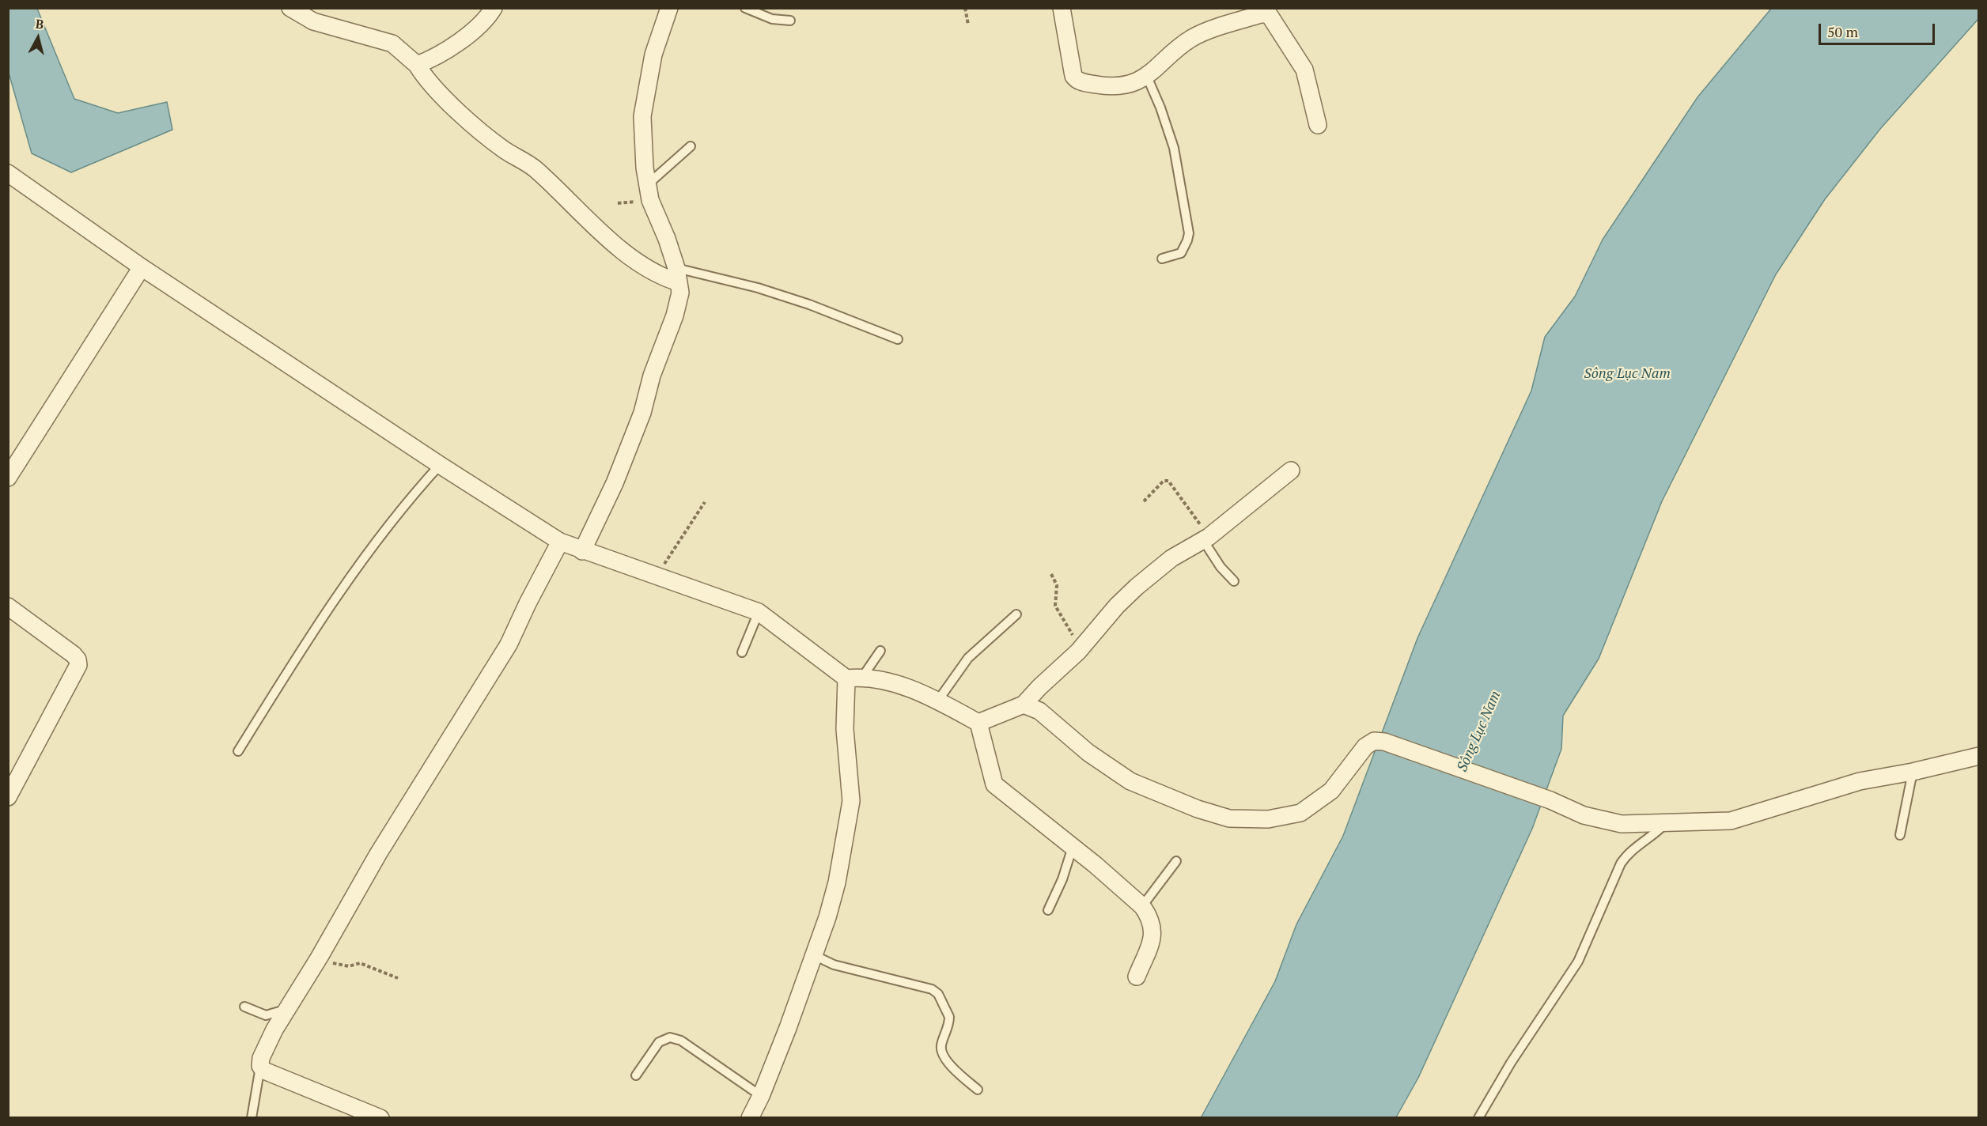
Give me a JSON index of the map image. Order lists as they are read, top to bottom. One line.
{"water":["Sông Lục Nam"],"scale_bar":"50 m","north":"top"}
